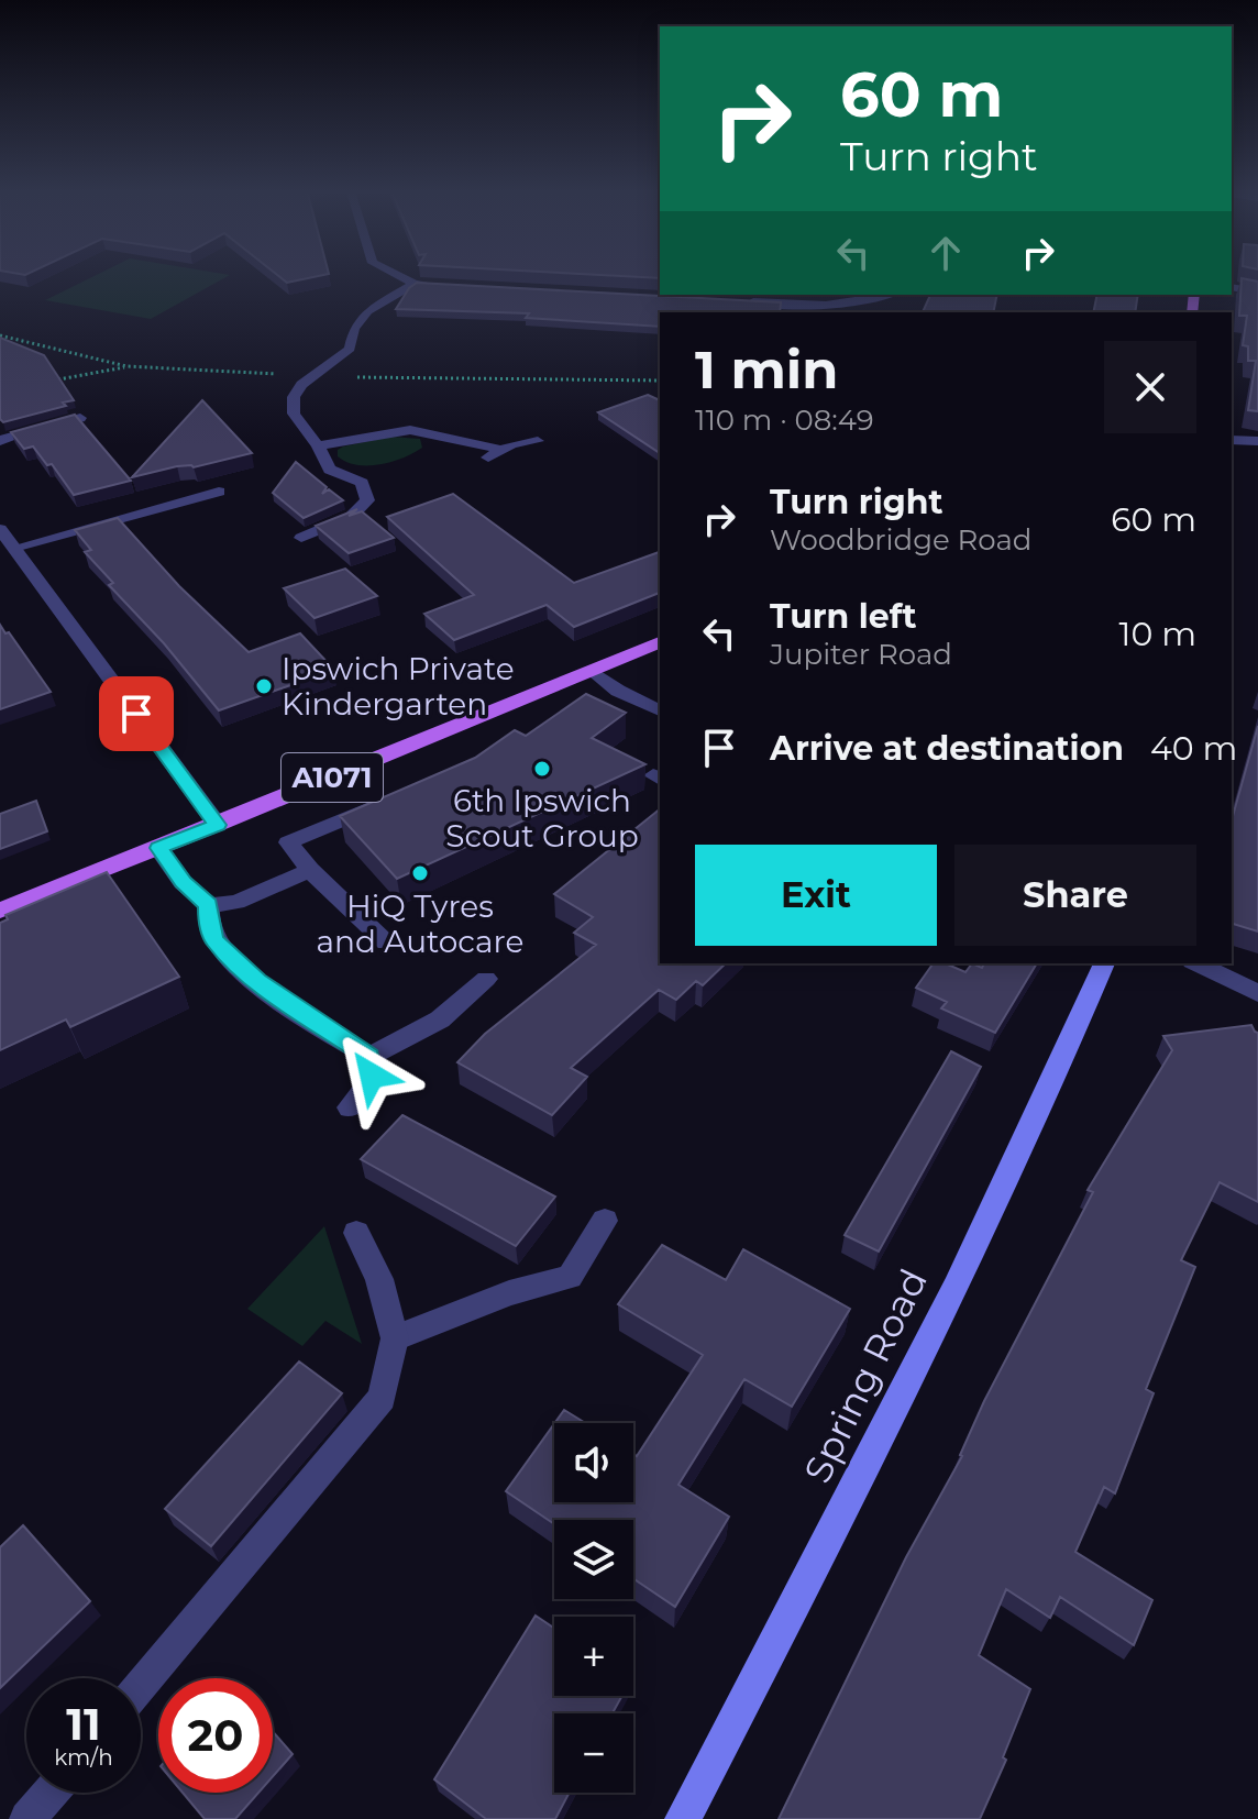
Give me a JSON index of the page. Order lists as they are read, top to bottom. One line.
{"streets":{"main road":["A1071"],"street":["Spring Road"]},"places":["Ipswich Private Kindergarten","6th Ipswich Scout Group","HiQ Tyres and Autocare"],"page":{"turn":["60 m","Turn right"],"heading":["1 min","110 m · 08:49"],"list":[{"name":"Turn right","note":"Woodbridge Road","value":"60 m"},{"name":"Turn left","note":"Jupiter Road","value":"10 m"},{"name":"Arrive at destination","value":"40 m"}],"buttons":["Exit","Share"],"map_buttons":["+","−"],"speed":"11 km/h","limit":"20"}}
